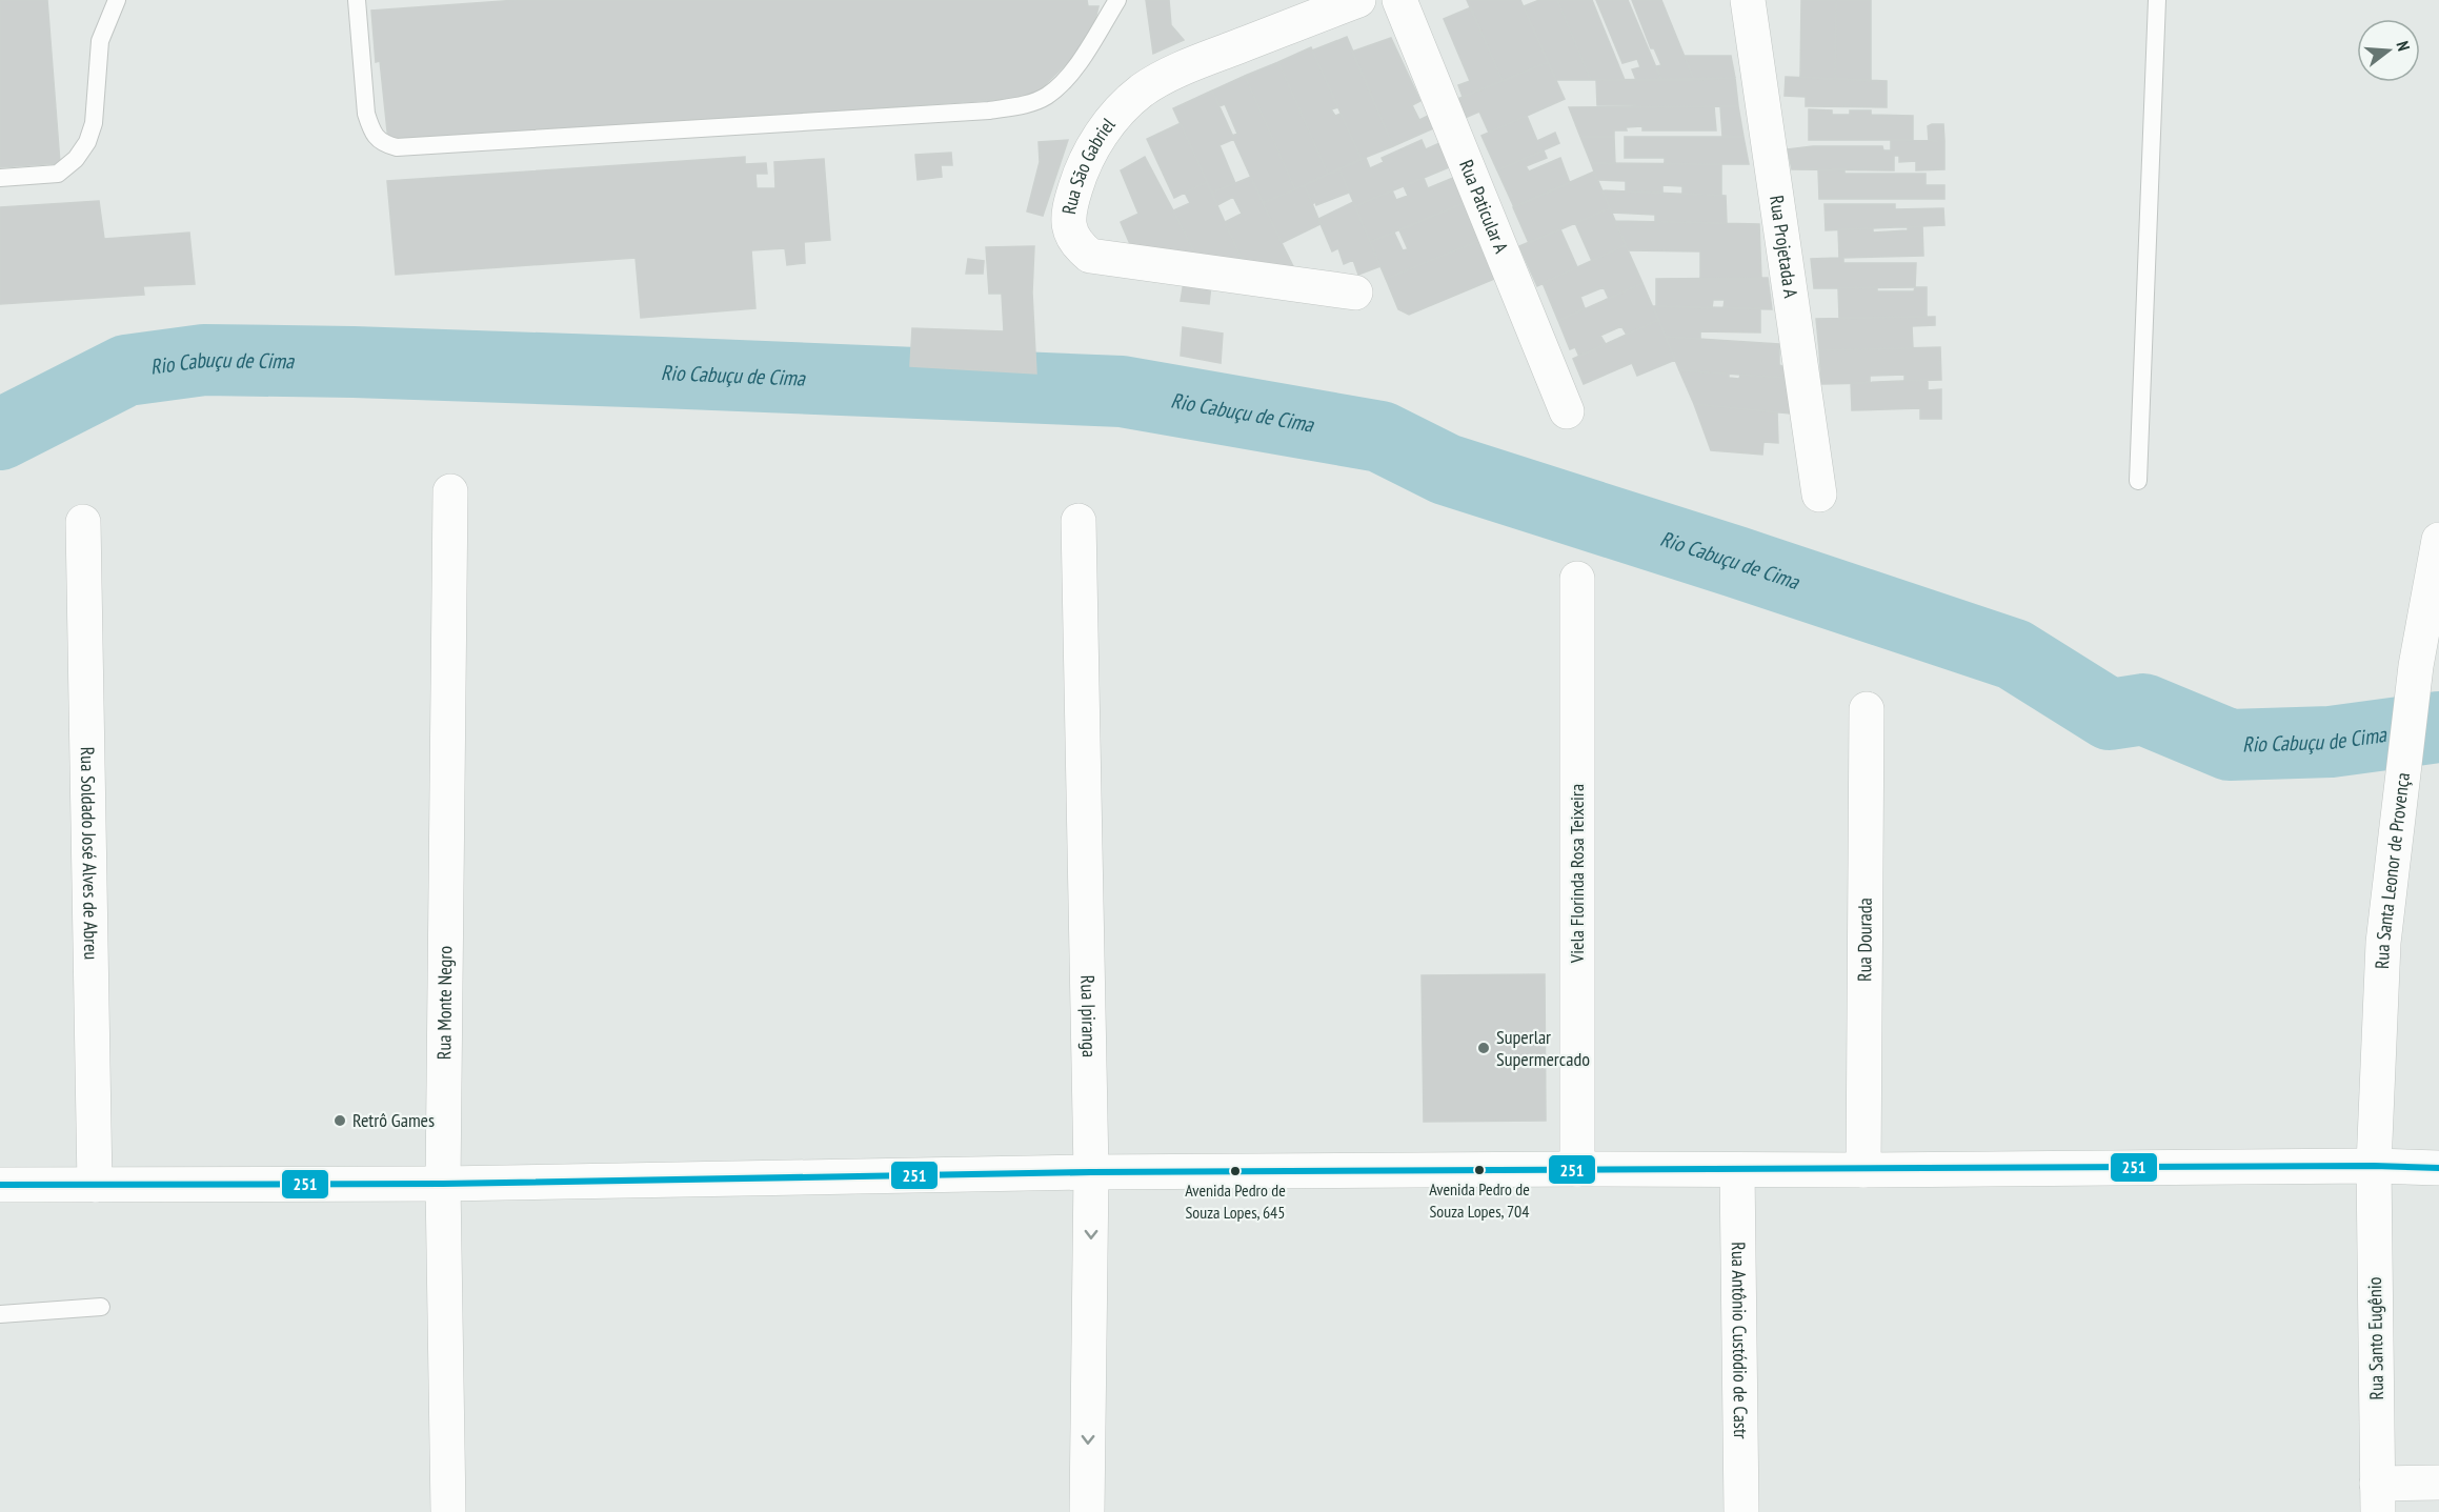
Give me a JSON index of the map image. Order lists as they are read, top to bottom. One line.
{"streets":{"street":["Rua São Gabriel","Rua Paticular A","Rua Projetada A","Rua Soldado José Alves de Abreu","Rua Santa Leonor de Provença","Viela Florinda Rosa Teixeira","Rua Dourada","Rua Monte Negro","Rua Ipiranga","Rua Santo Eugênio","Rua Antônio Custódio de Castr"]},"crossings":[["Rua Santa Leonor de Provença","Rua Santo Eugênio"]],"water":["Rio Cabuçu de Cima"],"places":["Superlar Supermercado","Retrô Games","Avenida Pedro de Souza Lopes, 704","Avenida Pedro de Souza Lopes, 645"],"lines":["transit line 251"],"north":"right"}
